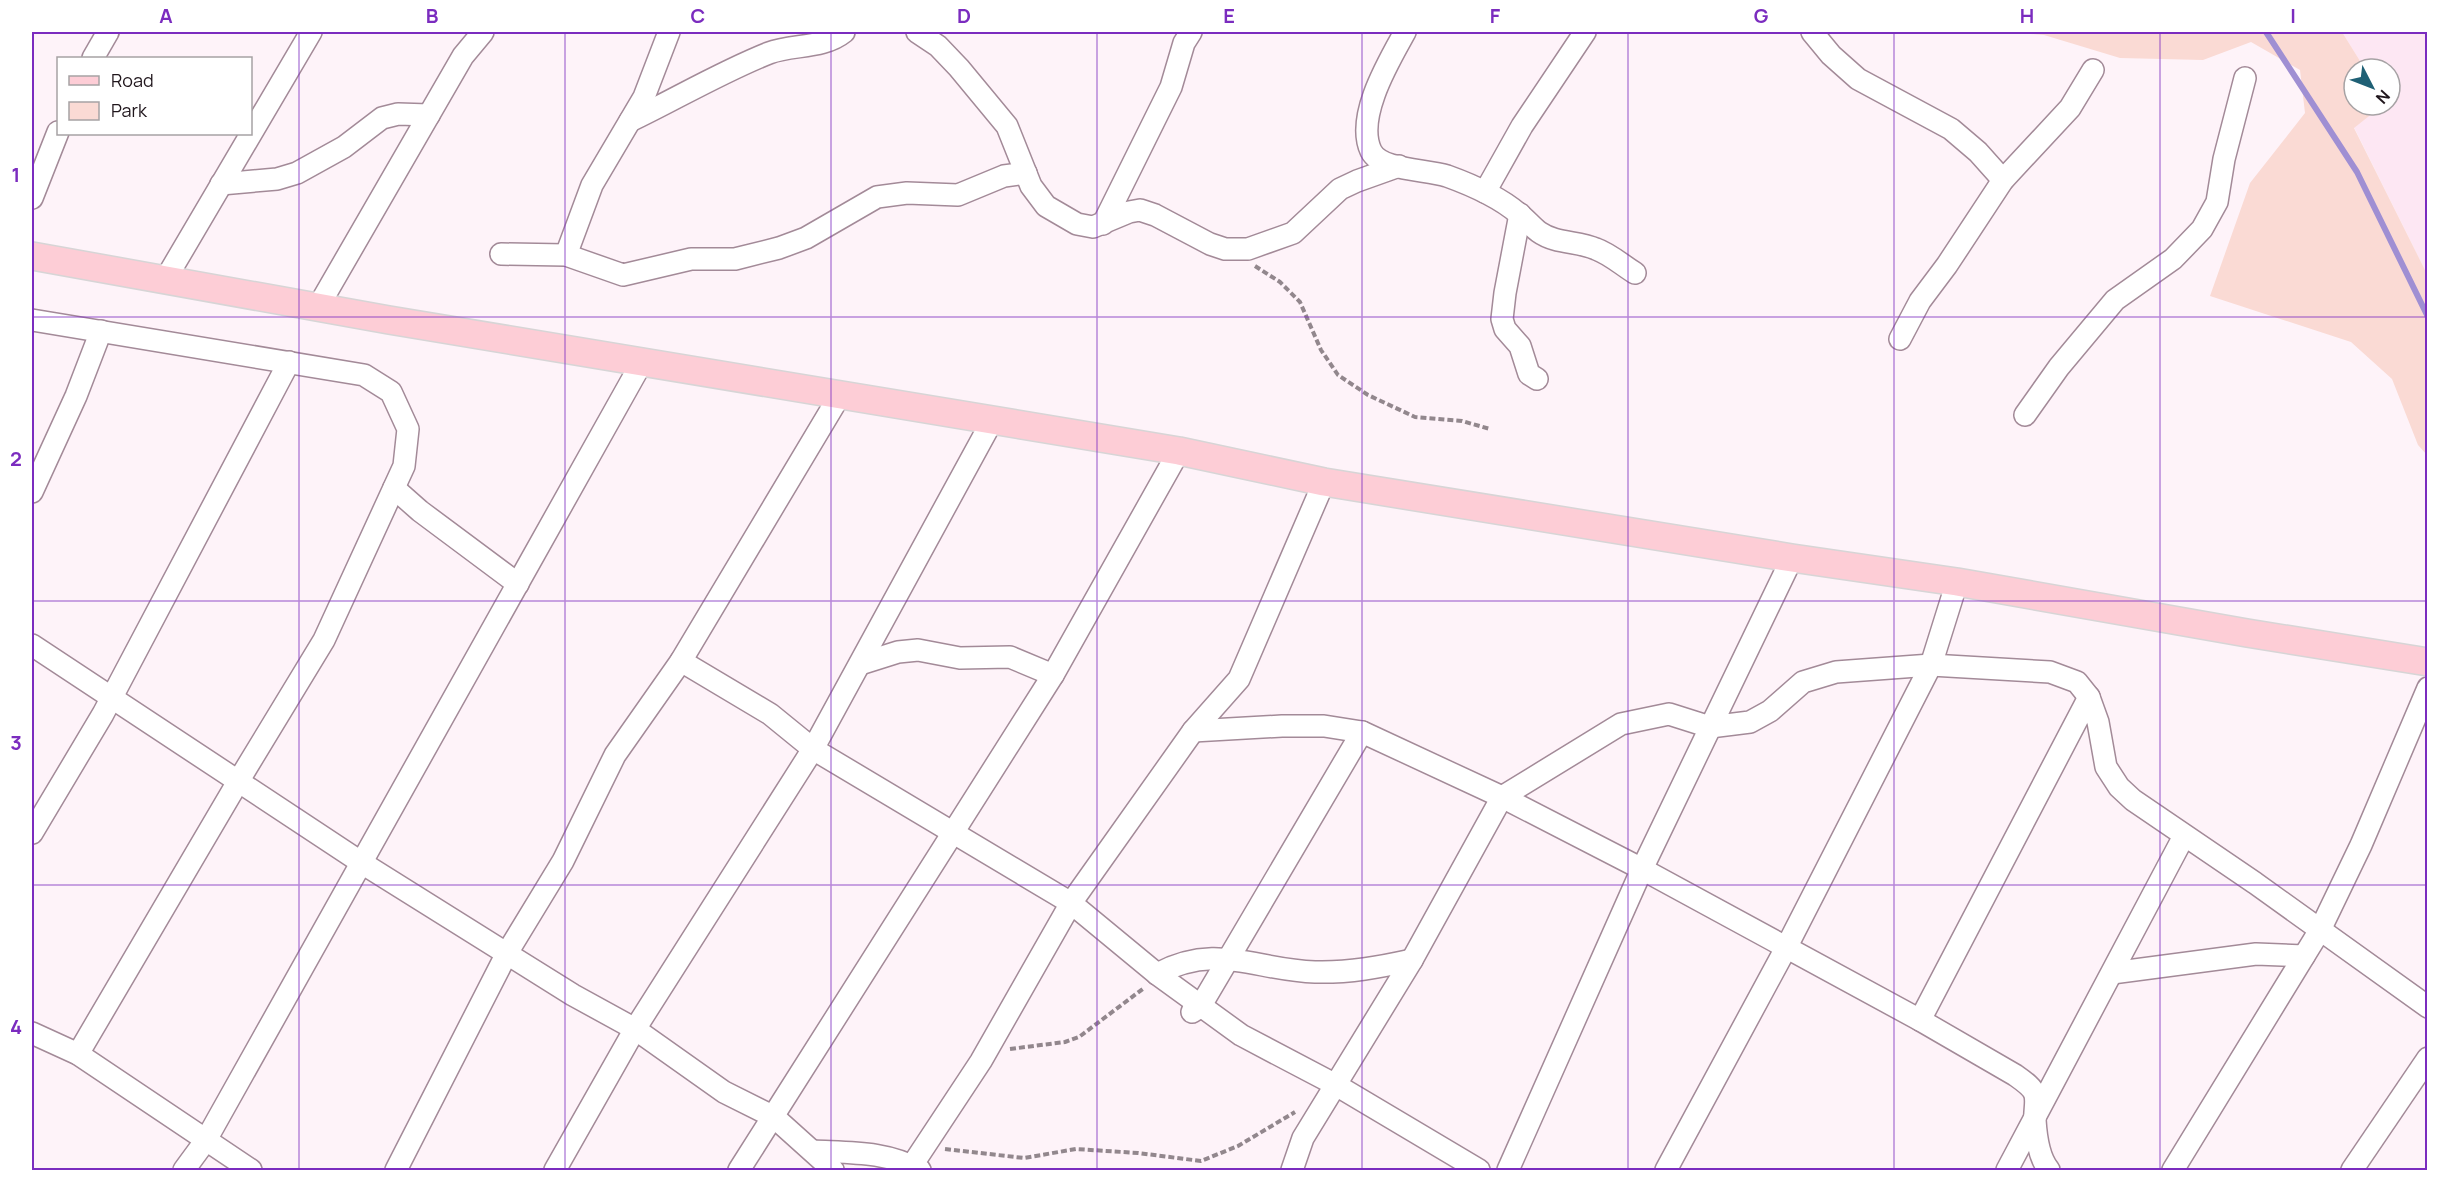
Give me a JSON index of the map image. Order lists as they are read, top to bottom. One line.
{"legend":["Road","Park"],"north":"bottom right","grid":{"columns":["A","B","C","D","E","F","G","H","I"],"rows":["1","2","3","4"]}}
